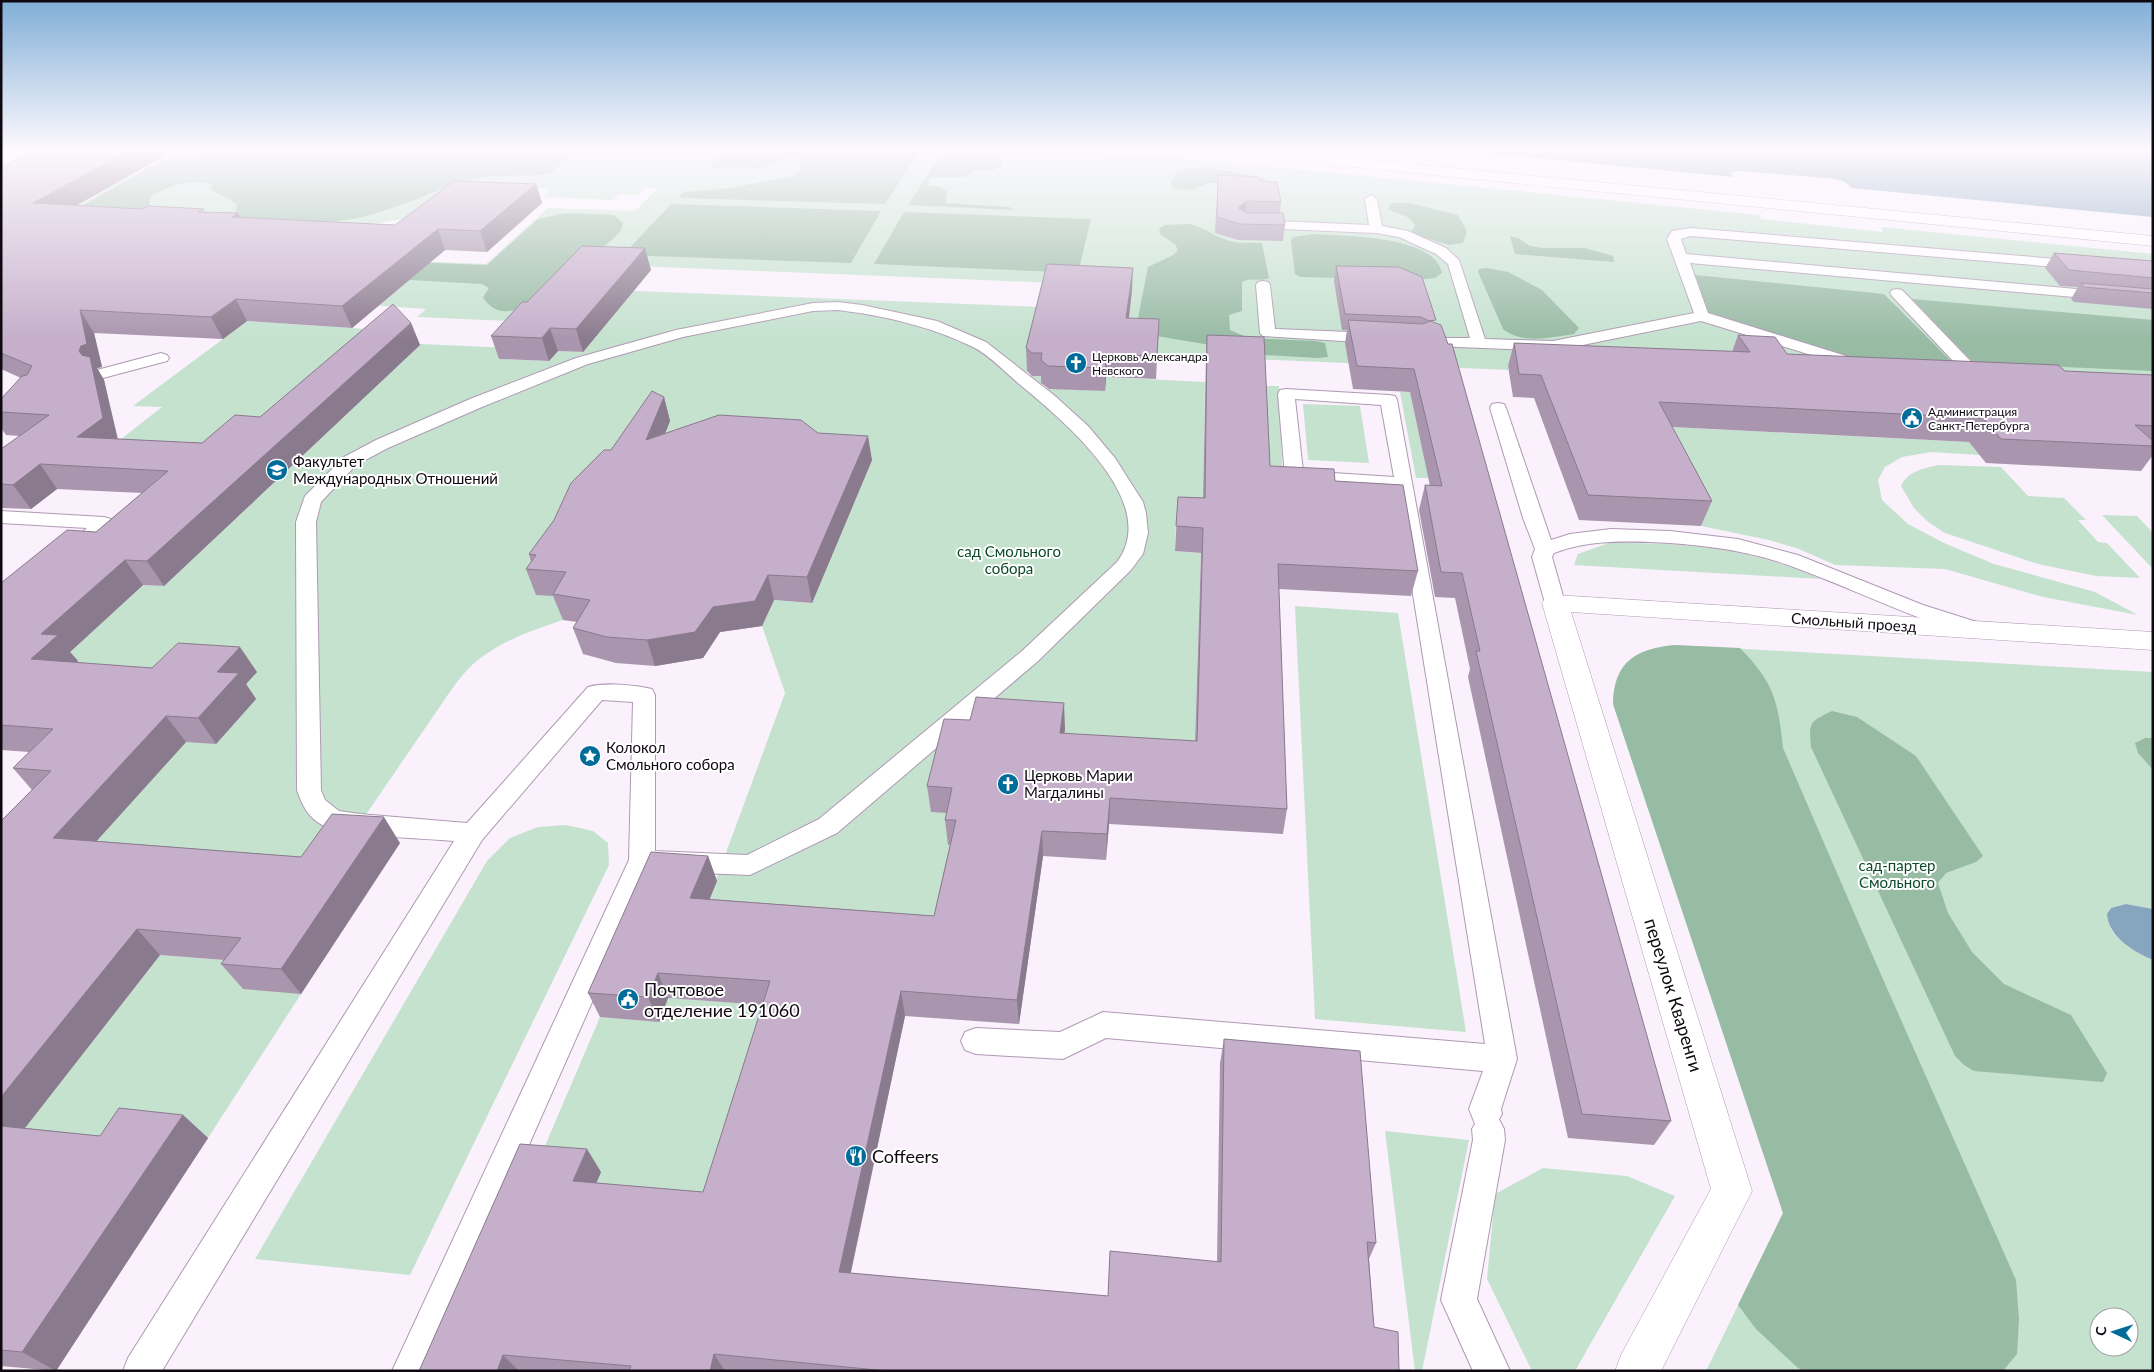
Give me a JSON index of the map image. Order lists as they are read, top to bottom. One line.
{"streets":{"main road":["Смольный проезд","переулок Кваренги"]},"crossings":[["Смольный проезд","переулок Кваренги"]],"parks":["сад Смольного собора","сад-партер Смольного"],"places":{"church":["Церковь Александра Невского","Церковь Марии Магдалины"],"public building":["Администрация Санкт-Петербурга","Почтовое отделение 191060"],"school or university":["Факультет Международных Отношений"],"place":["Колокол Смольного собора"],"restaurant":["Coffeers"]},"north":"left"}
